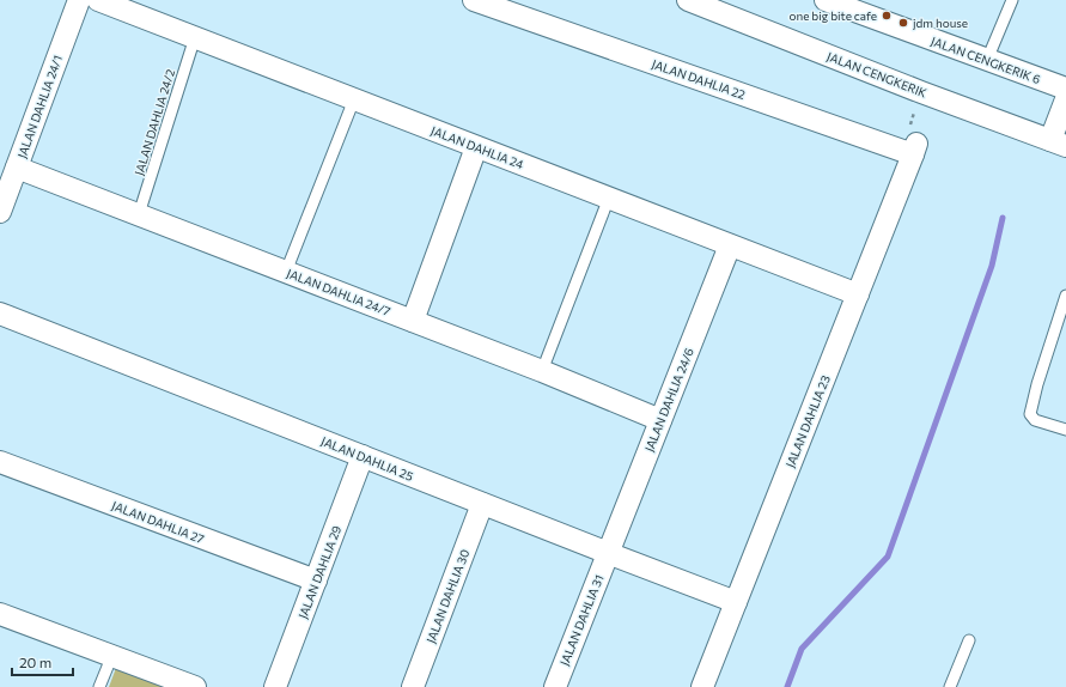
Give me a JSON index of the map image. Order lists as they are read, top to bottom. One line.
{"streets":{"street":["JALAN CENGKERIK 6","JALAN CENGKERIK","JALAN DAHLIA 22","JALAN DAHLIA 24/1","JALAN DAHLIA 24","JALAN DAHLIA 24/7","JALAN DAHLIA 24/6","JALAN DAHLIA 23","JALAN DAHLIA 25","JALAN DAHLIA 27","JALAN DAHLIA 29","JALAN DAHLIA 30","JALAN DAHLIA 31"],"lane":["JALAN DAHLIA 24/2"]},"crossings":[["JALAN DAHLIA 22","JALAN DAHLIA 23"],["JALAN DAHLIA 24/1","JALAN DAHLIA 24/7"],["JALAN DAHLIA 24/2","JALAN DAHLIA 24"],["JALAN DAHLIA 24/2","JALAN DAHLIA 24/7"],["JALAN DAHLIA 24","JALAN DAHLIA 24/6"],["JALAN DAHLIA 24","JALAN DAHLIA 23"],["JALAN DAHLIA 24/7","JALAN DAHLIA 24/6"],["JALAN DAHLIA 24/6","JALAN DAHLIA 25"],["JALAN DAHLIA 24/6","JALAN DAHLIA 31"],["JALAN DAHLIA 23","JALAN DAHLIA 25"],["JALAN DAHLIA 25","JALAN DAHLIA 29"],["JALAN DAHLIA 25","JALAN DAHLIA 30"],["JALAN DAHLIA 25","JALAN DAHLIA 31"],["JALAN DAHLIA 27","JALAN DAHLIA 29"]],"places":["one big bite cafe","jdm house"],"scale_bar":"20 m"}
